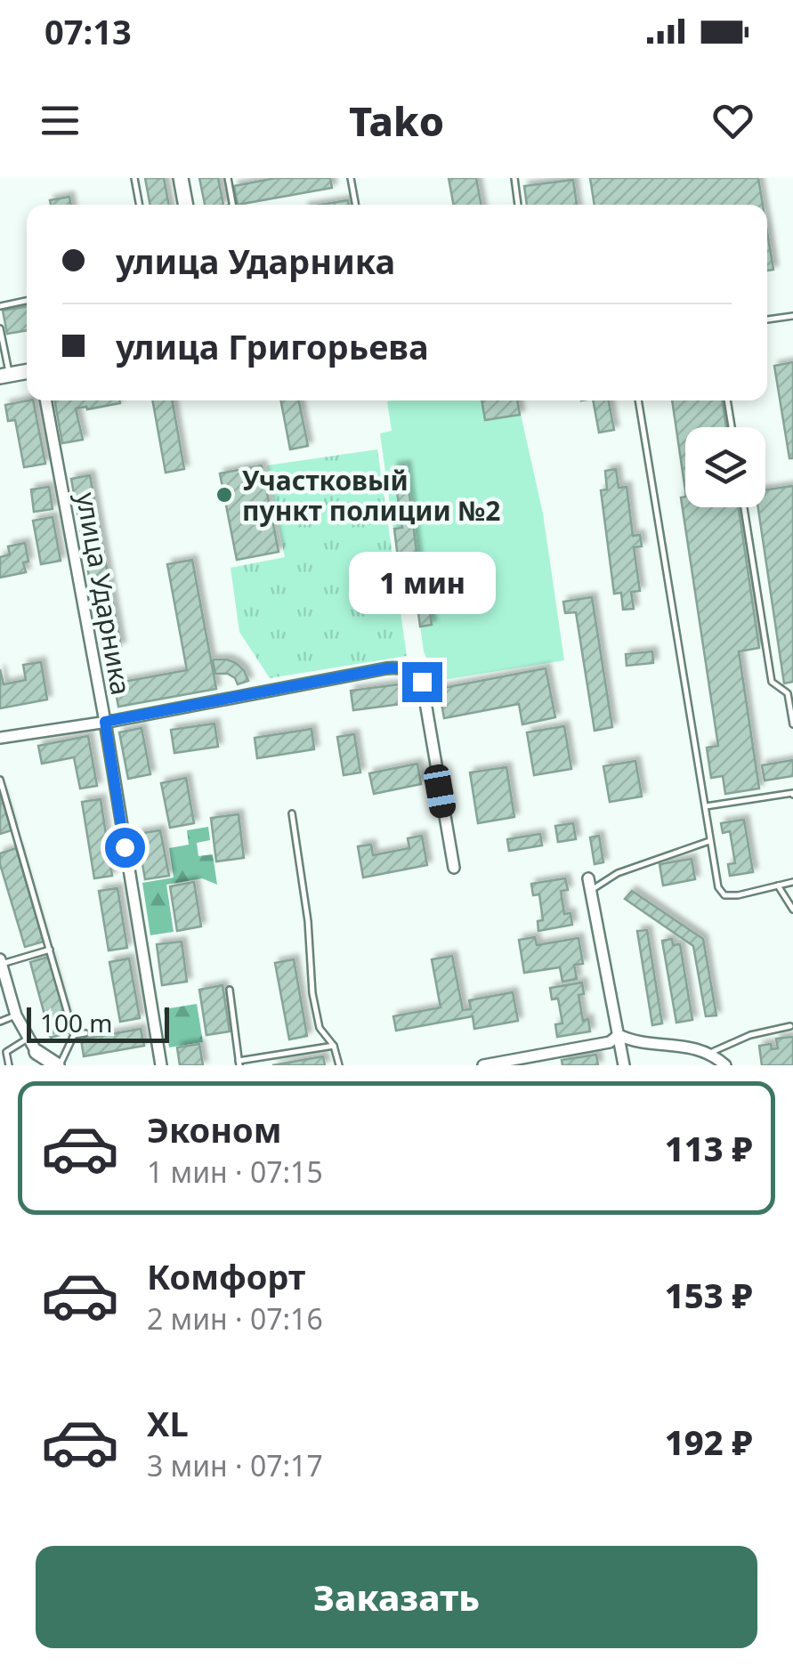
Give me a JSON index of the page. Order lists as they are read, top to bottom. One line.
{"streets":{"street":["улица Ударника"]},"places":["Участковый пункт полиции №2"],"scale_bar":"100 m","page":{"status":"07:13","header":"Tako","banner":["улица Ударника","улица Григорьева"],"bubble":"1 мин","scale":"100 m","list":[{"name":"Эконом","note":"1 мин · 07:15","value":"113 ₽"},{"name":"Комфорт","note":"2 мин · 07:16","value":"153 ₽"},{"name":"XL","note":"3 мин · 07:17","value":"192 ₽"}],"buttons":"Заказать"}}
